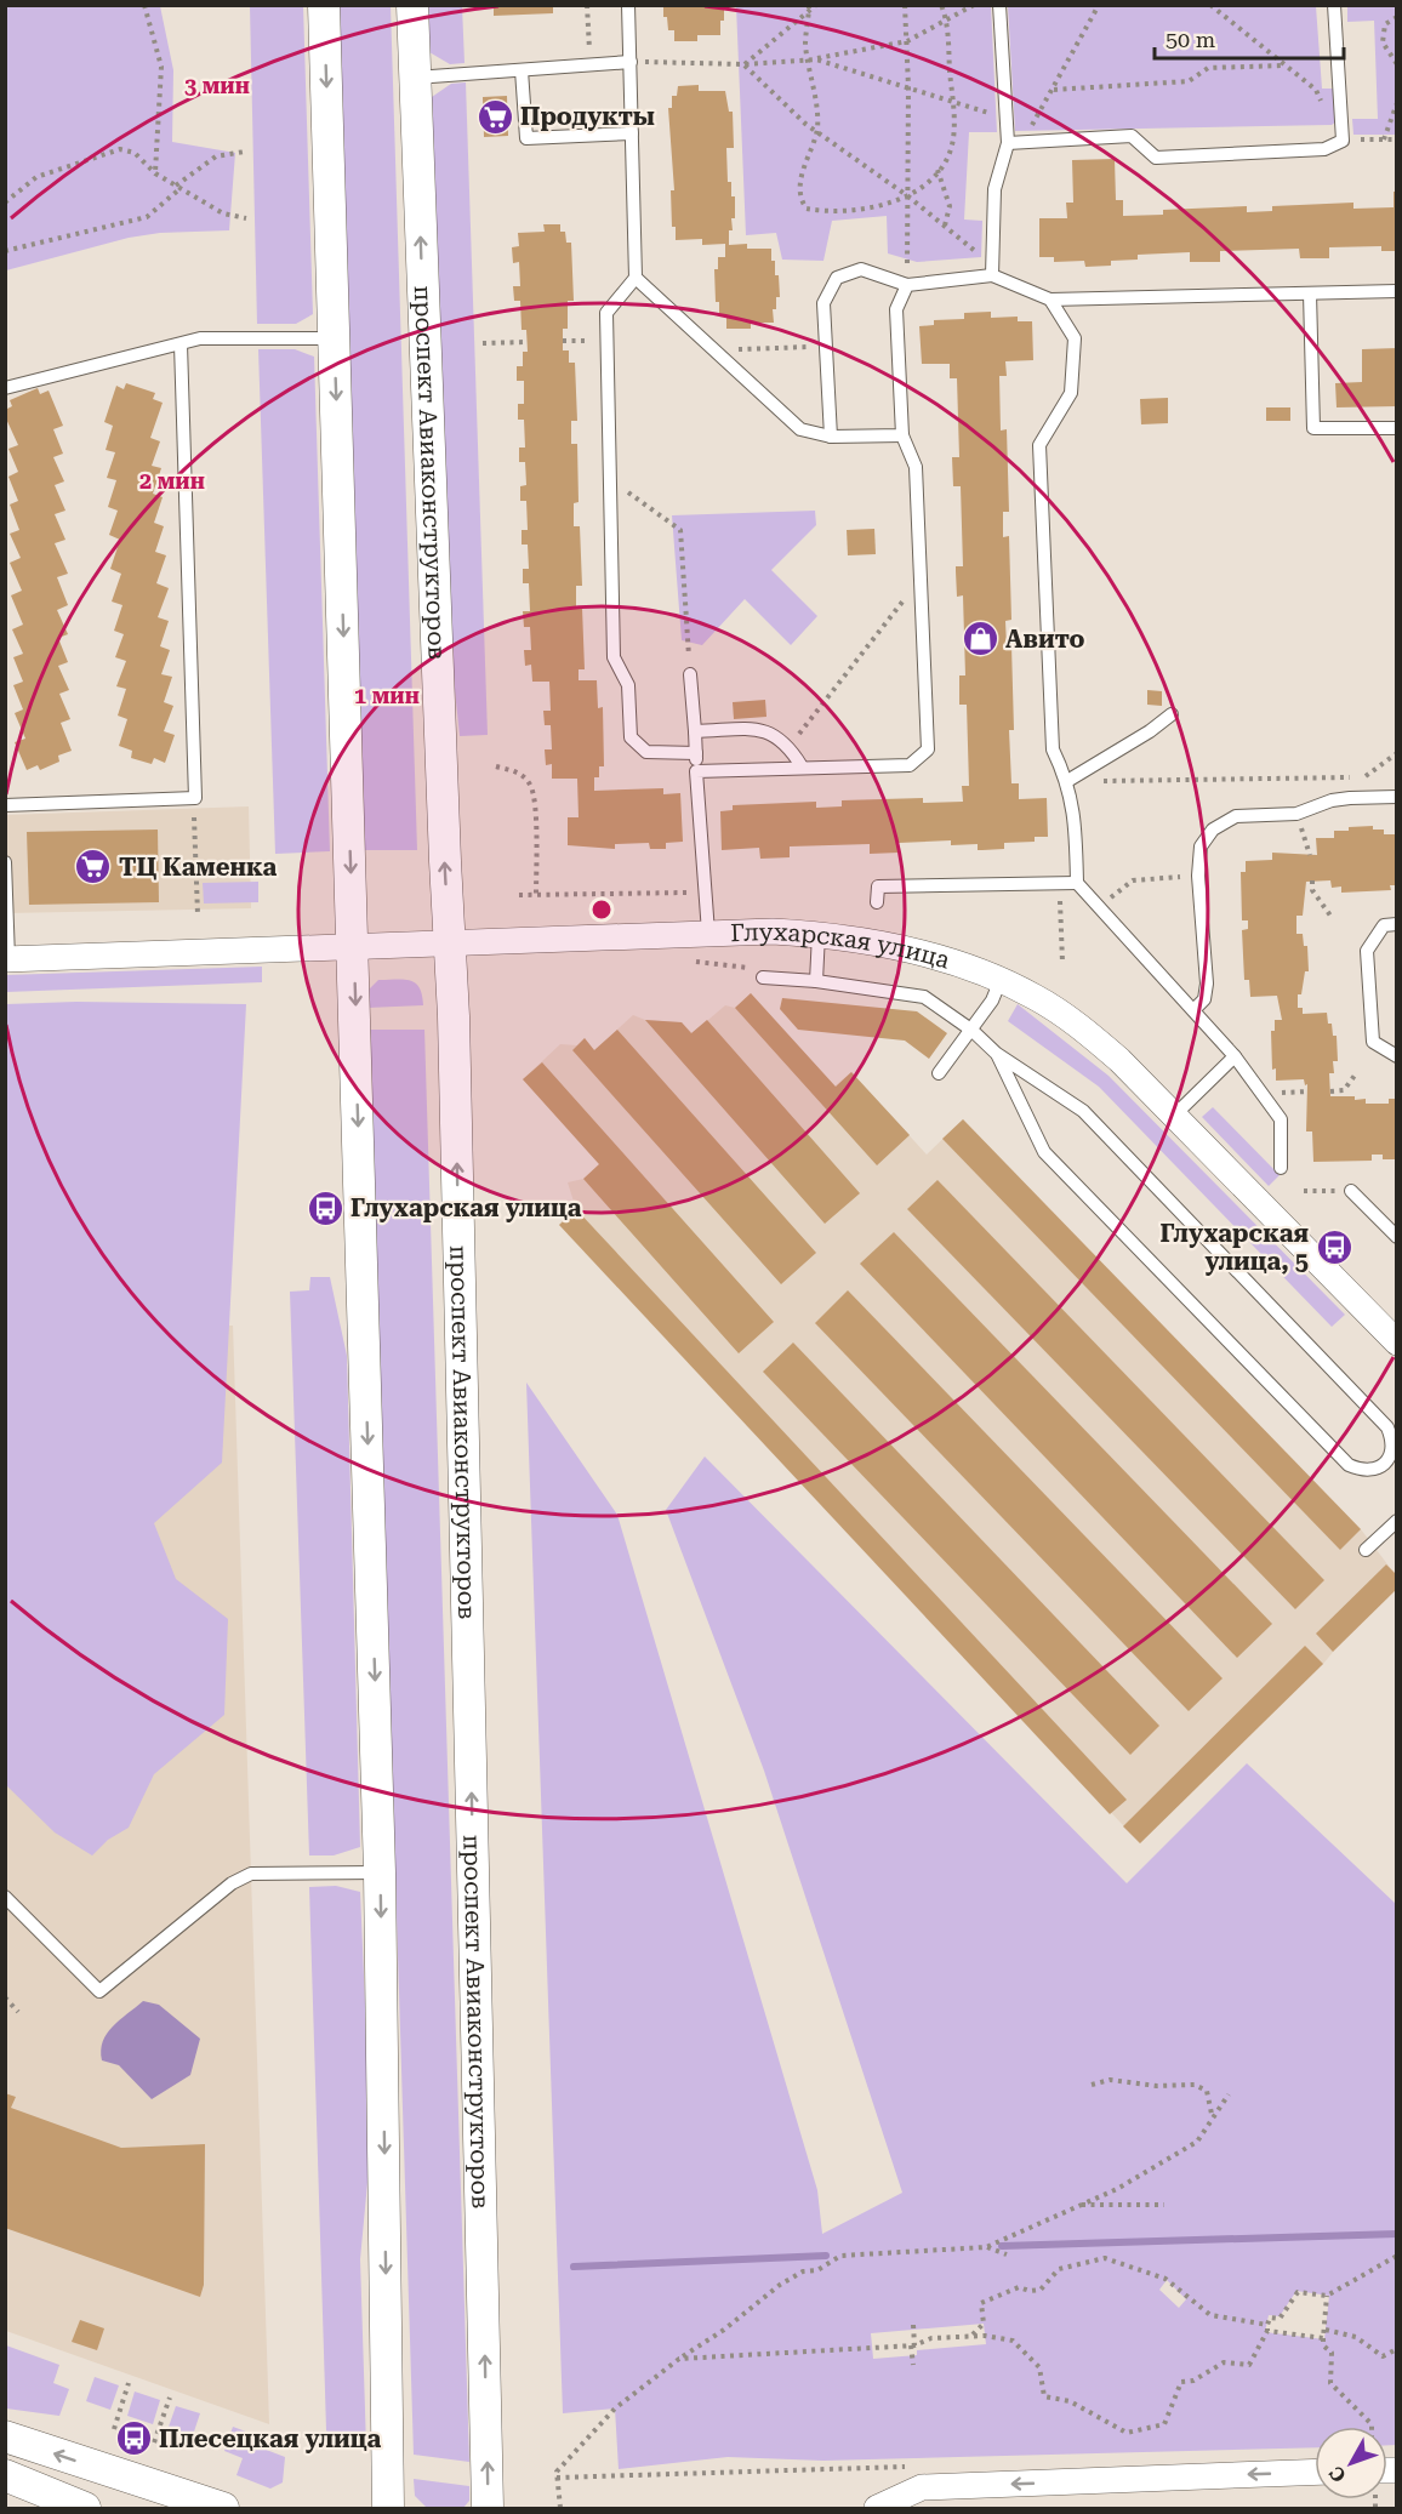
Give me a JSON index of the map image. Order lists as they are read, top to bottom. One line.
{"streets":{"street":["проспект Авиаконструкторов","Глухарская улица"]},"crossings":[["проспект Авиаконструкторов","Глухарская улица"]],"places":{"supermarket":["Продукты","ТЦ Каменка"],"shop":["Авито"],"bus stop":["Глухарская улица","Глухарская улица, 5","Плесецкая улица"]},"scale_bar":"50 m","north":"bottom left","rings":["3 мин","2 мин","1 мин"]}
